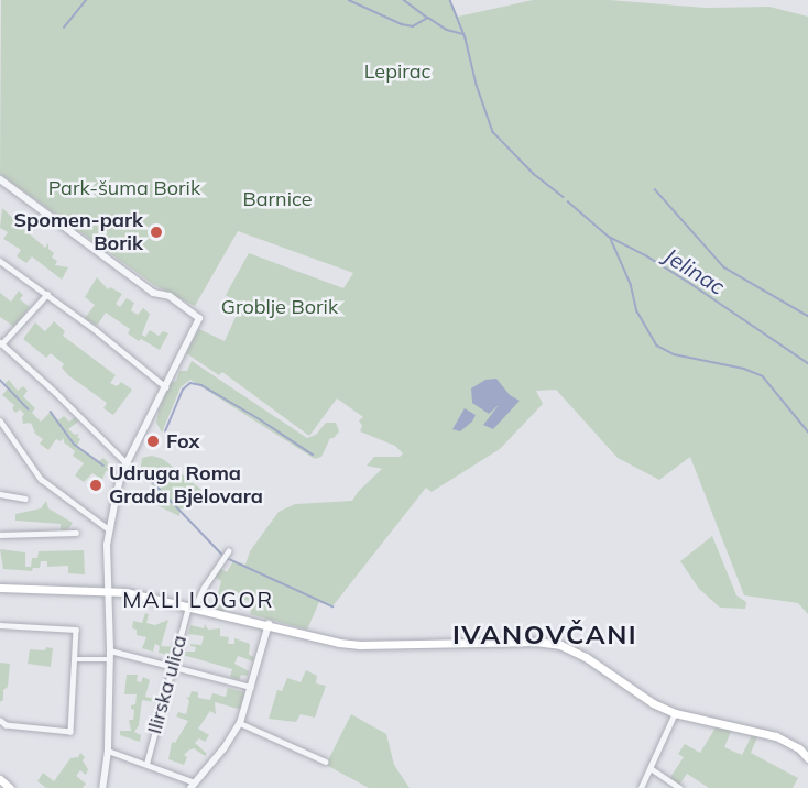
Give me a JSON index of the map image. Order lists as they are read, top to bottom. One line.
{"streets":{"street":["Ilirska ulica"]},"districts":["MALI LOGOR","IVANOVČANI"],"water":["Jelinac"],"parks":["Lepirac","Park-šuma Borik","Barnice","Groblje Borik"],"places":["Spomen-park Borik","Fox","Udruga Roma Grada Bjelovara"]}
